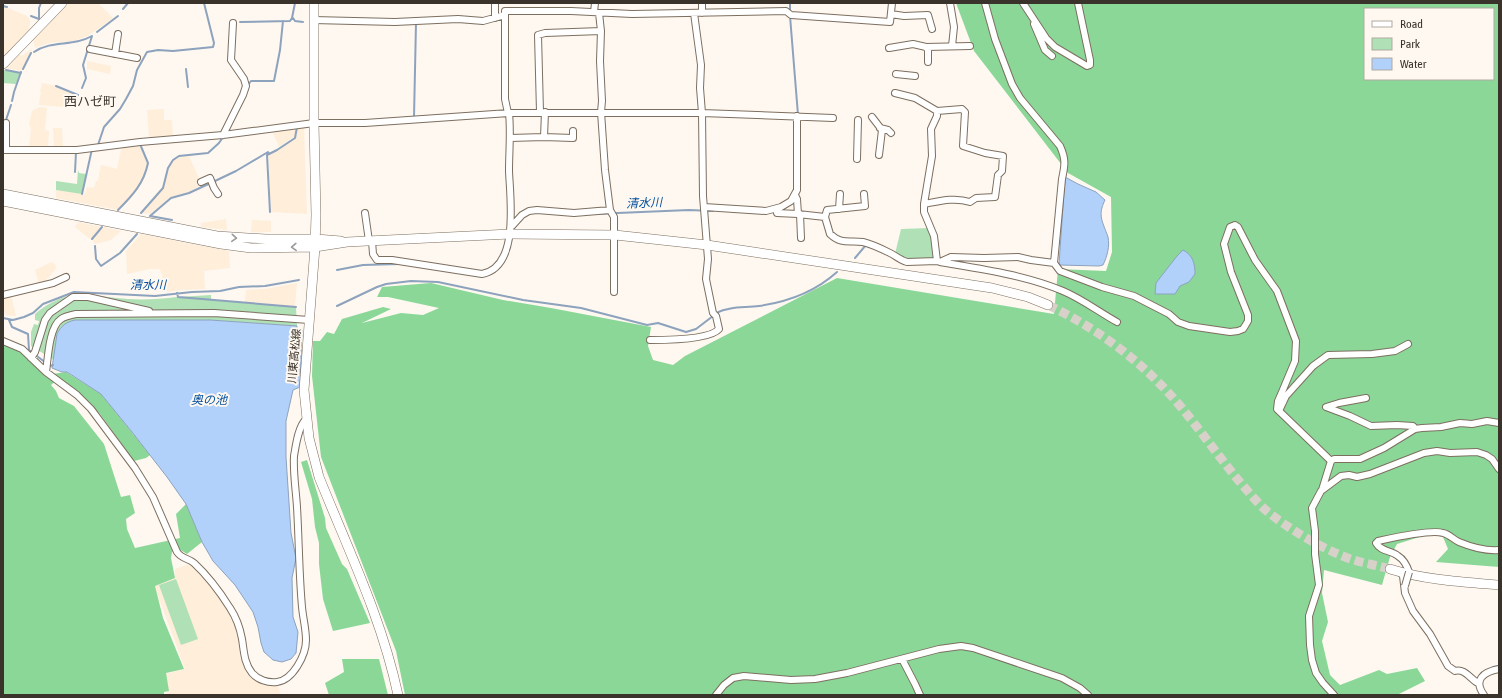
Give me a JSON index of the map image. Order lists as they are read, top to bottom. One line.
{"streets":{"street":["川東高松線"]},"districts":["西ハゼ町"],"water":["清水川","奥の池"],"legend":["Road","Park","Water"]}
